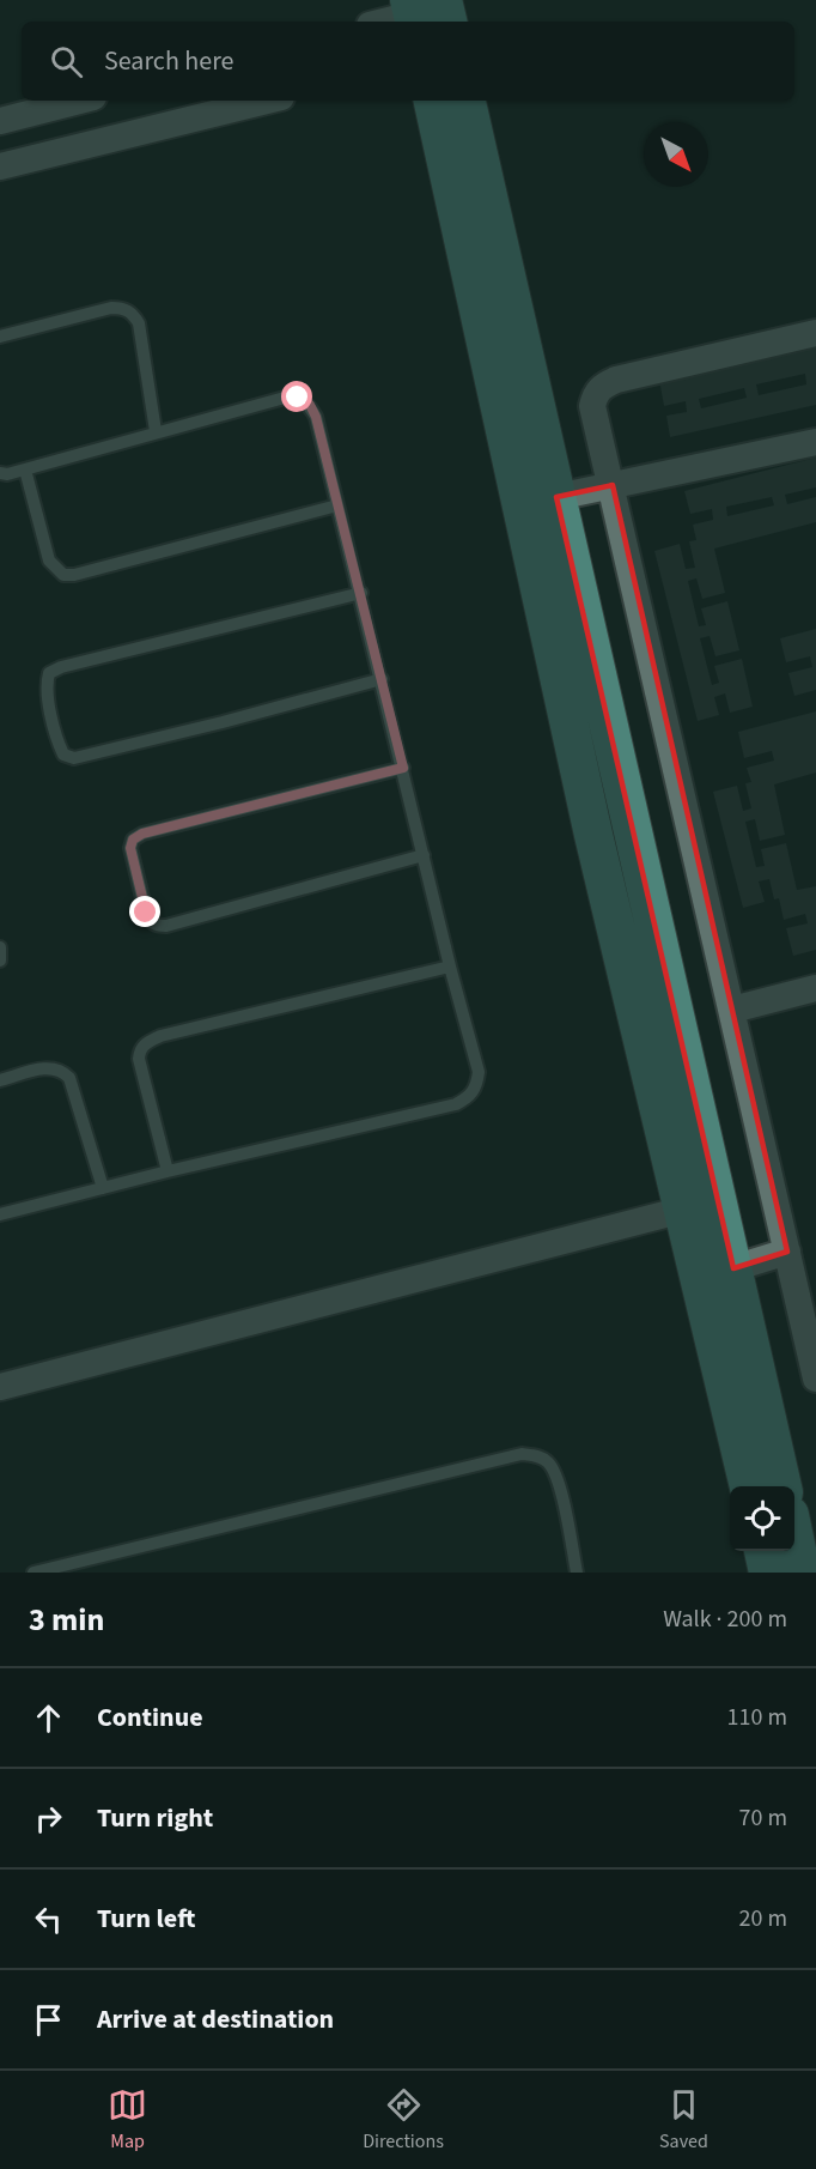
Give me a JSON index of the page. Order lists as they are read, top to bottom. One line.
{"north":"bottom right","page":{"search":"Search here","heading":["3 min","Walk · 200 m"],"list":[["Continue","110 m"],["Turn right","70 m"],["Turn left","20 m"],"Arrive at destination"],"nav":["Map","Directions","Saved"]}}
